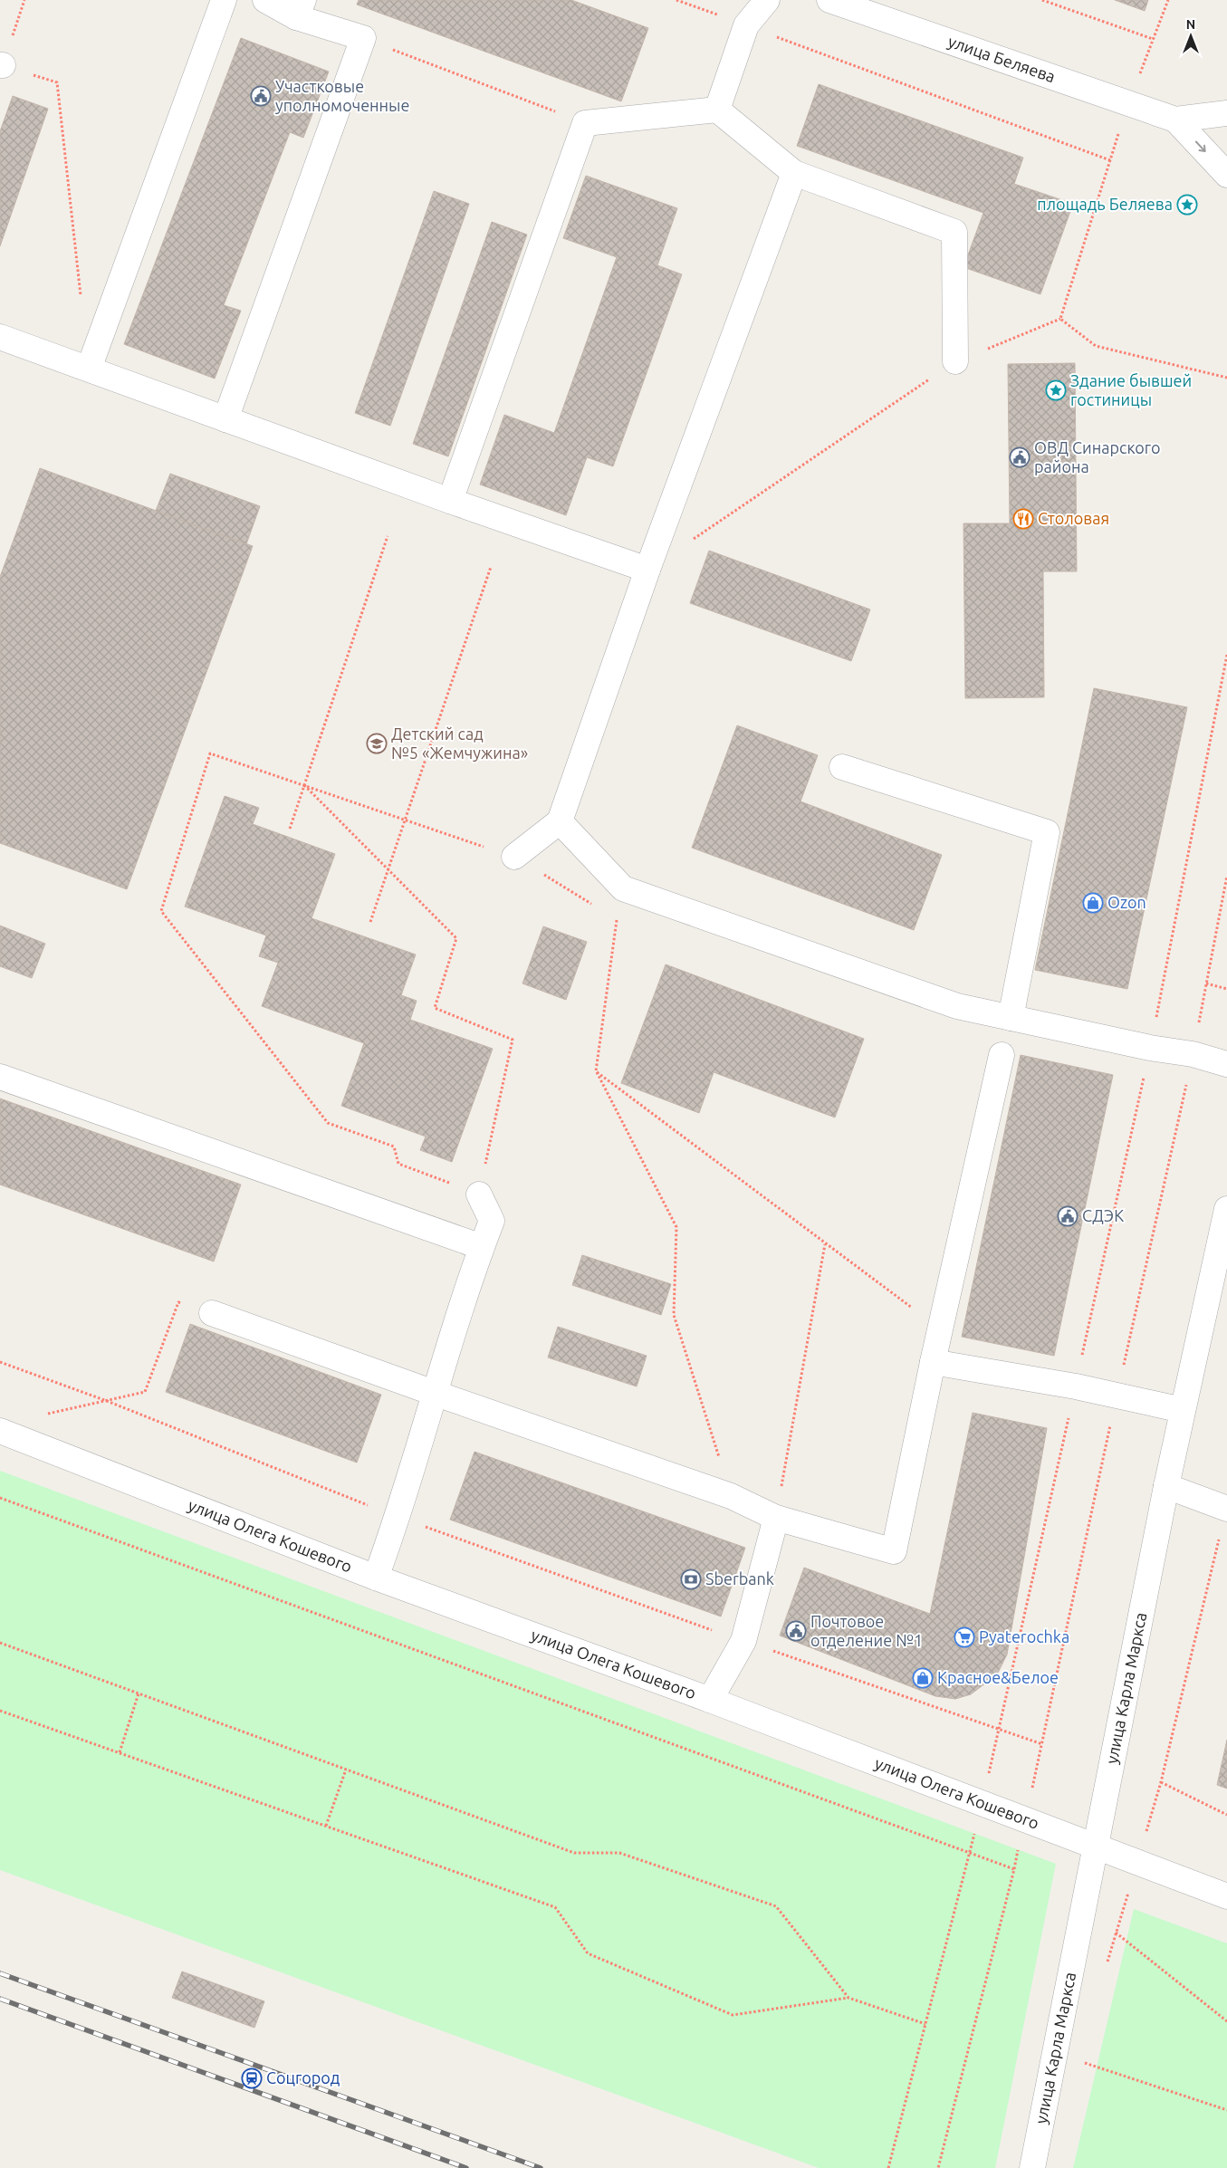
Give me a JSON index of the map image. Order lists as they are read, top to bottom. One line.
{"streets":{"street":["улица Беляева","улица Олега Кошевого","улица Карла Маркса"]},"crossings":[["улица Олега Кошевого","улица Карла Маркса"]],"places":{"public building":["Участковые уполномоченные","ОВД Синарского района","СДЭК","Почтовое отделение №1"],"place":["площадь Беляева","Здание бывшей гостиницы"],"restaurant":["Столовая"],"school or university":["Детский сад №5 «Жемчужина»"],"shop":["Ozon","Красное&Белое"],"bank":["Sberbank"],"supermarket":["Pyaterochka"],"station":["Соцгород"]},"north":"top"}
